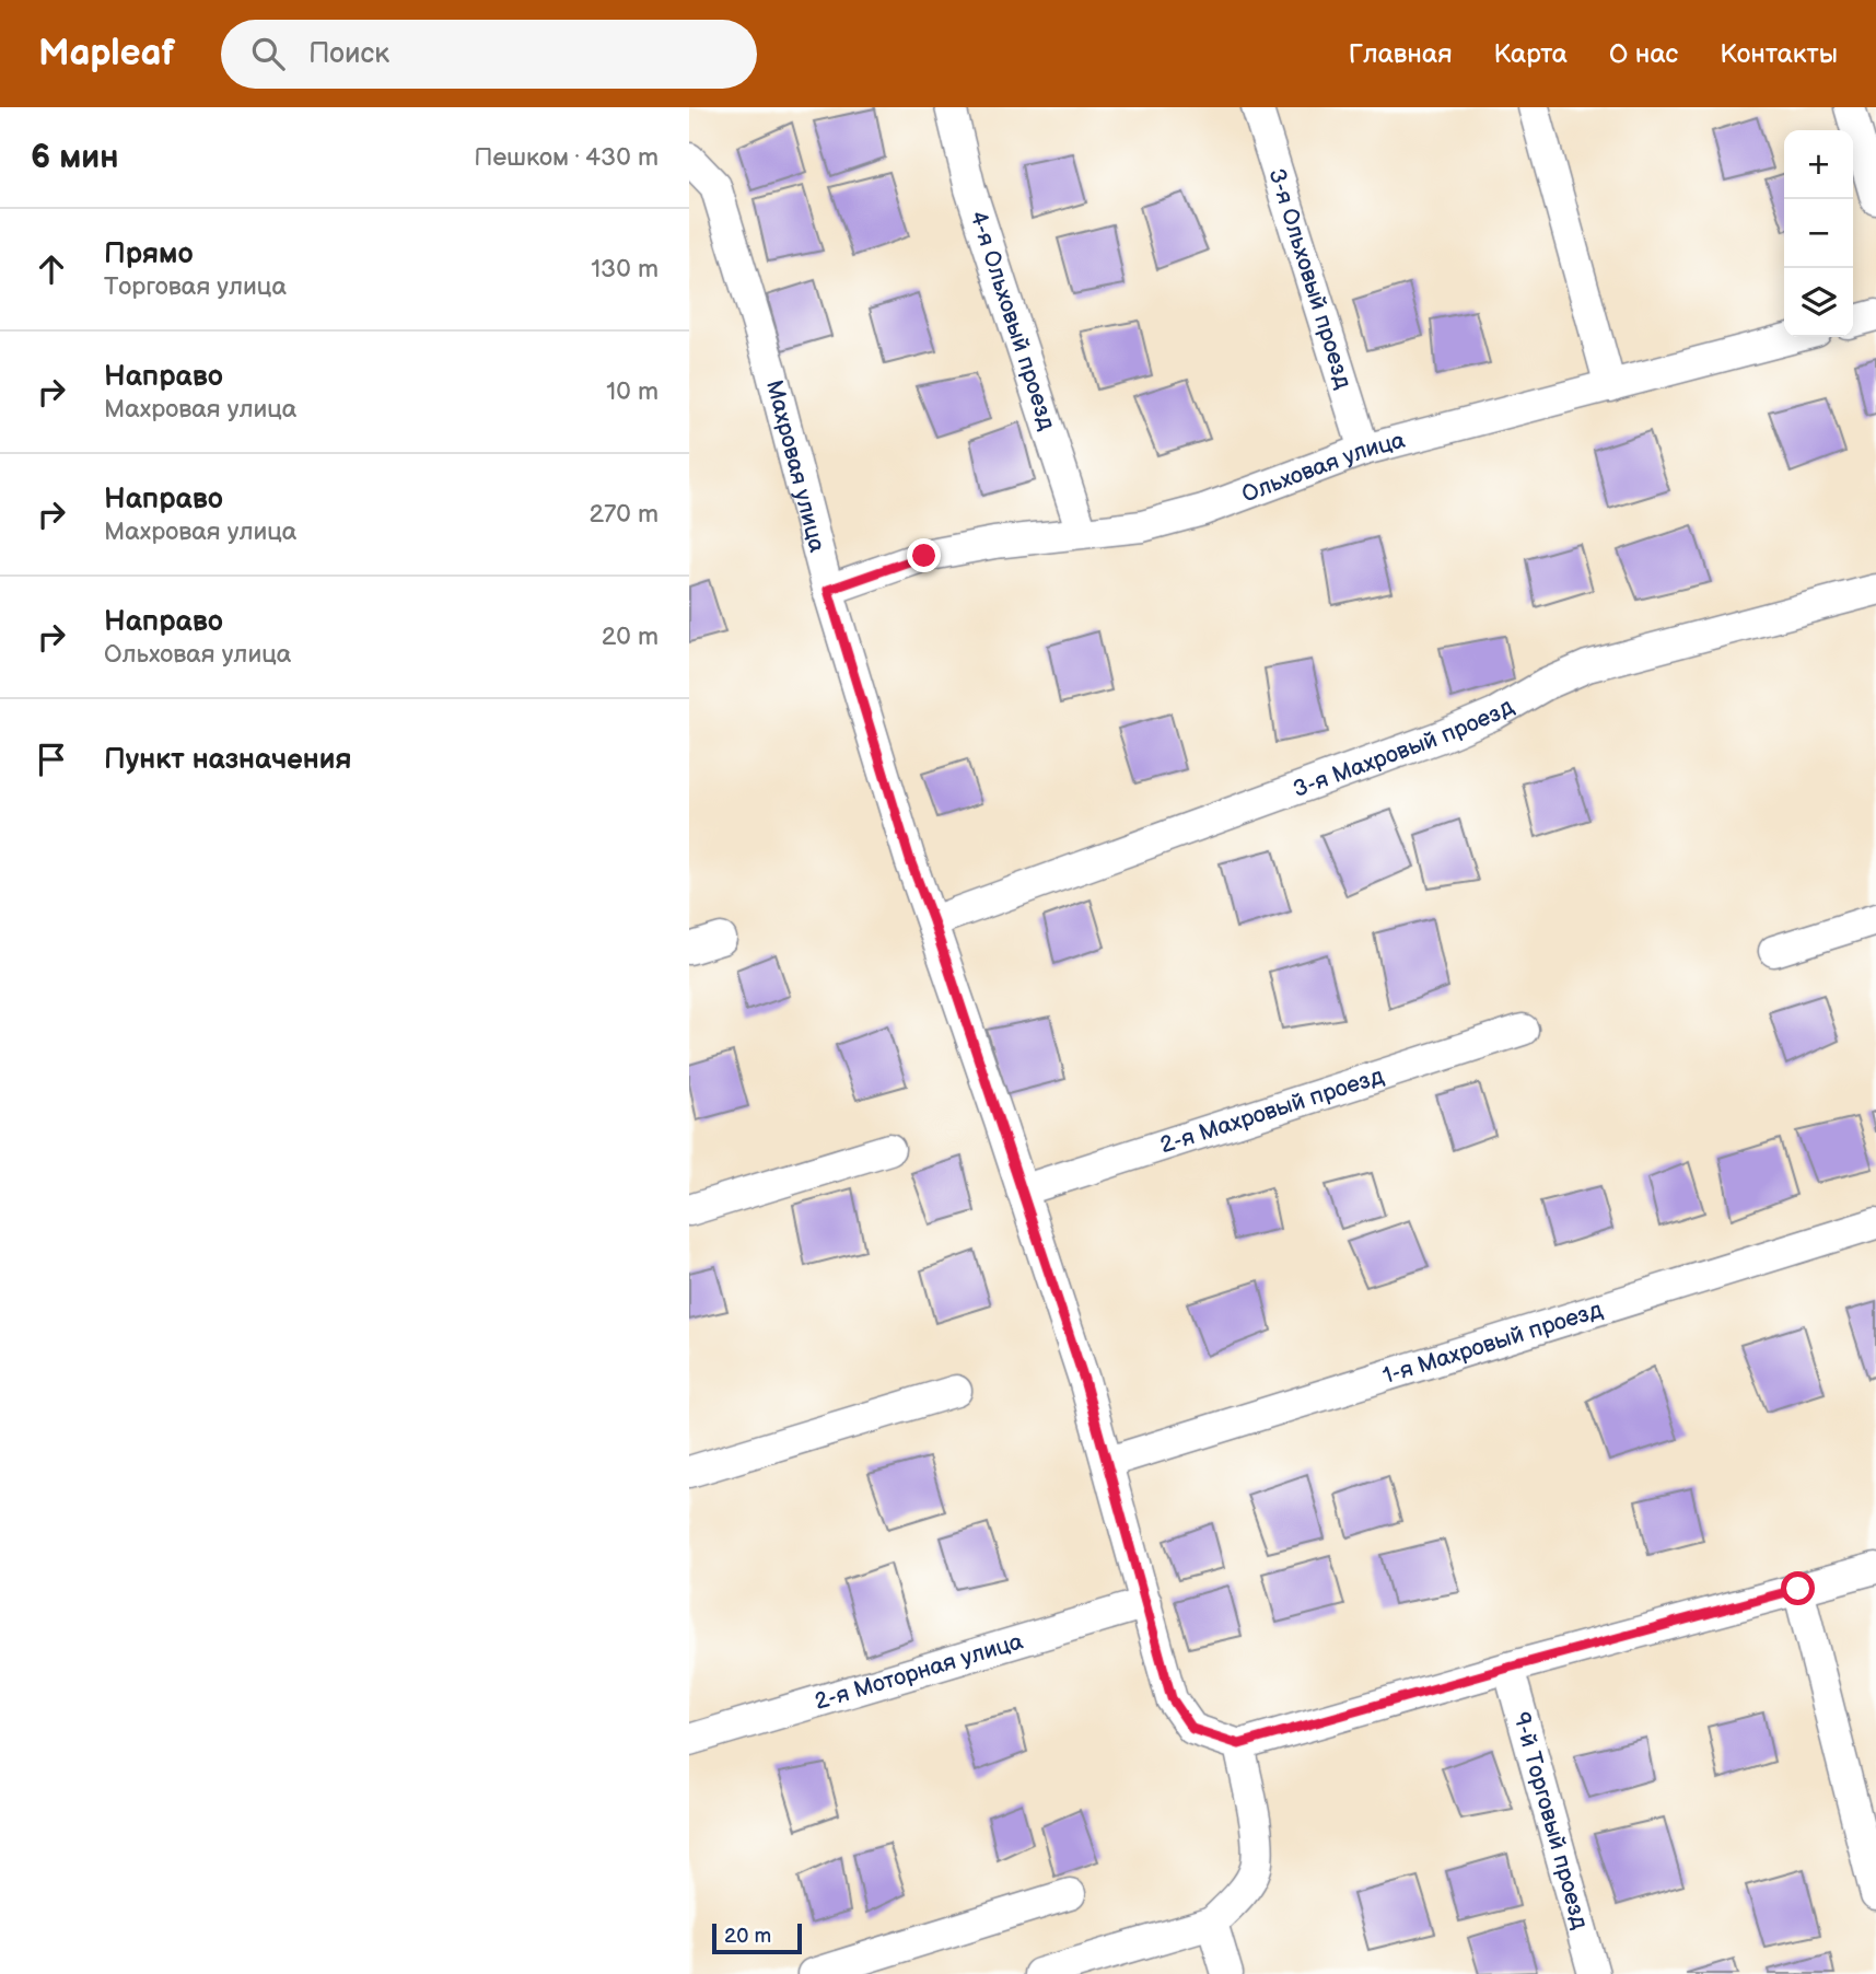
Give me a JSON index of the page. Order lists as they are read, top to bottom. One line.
{"streets":{"street":["3-я Ольховый проезд","4-я Ольховый проезд","Махровая улица","Ольховая улица","3-я Махровый проезд","2-я Махровый проезд","1-я Махровый проезд","2-я Моторная улица","9-й Торговый проезд"]},"crossings":[["3-я Ольховый проезд","Ольховая улица"],["4-я Ольховый проезд","Ольховая улица"],["Махровая улица","Ольховая улица"],["Махровая улица","3-я Махровый проезд"],["Махровая улица","2-я Махровый проезд"],["Махровая улица","1-я Махровый проезд"],["Махровая улица","2-я Моторная улица"]],"scale_bar":"20 m","page":{"header":"Mapleaf","search":"Поиск","nav":["Главная","Карта","О нас","Контакты"],"heading":["6 мин","Пешком · 430 m"],"map_buttons":["+","−"],"list":[["Прямо","Торговая улица","130 m"],["Направо","Махровая улица","10 m"],["Направо","Махровая улица","270 m"],["Направо","Ольховая улица","20 m"],"Пункт назначения"],"scale":"20 m"}}
